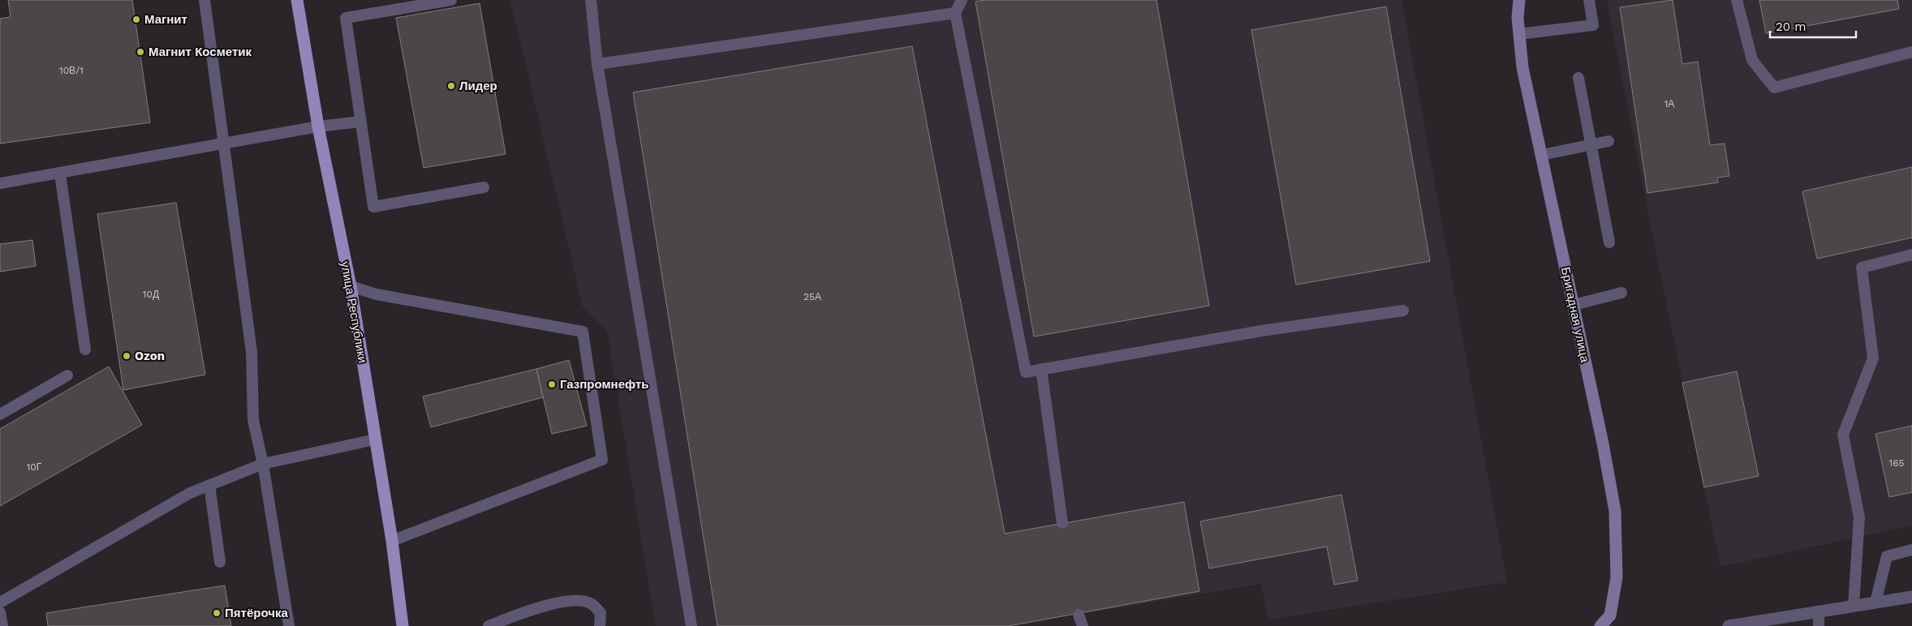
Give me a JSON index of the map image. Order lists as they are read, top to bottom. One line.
{"streets":{"main road":["улица Республики","Бригадная улица"]},"places":["Магнит","Магнит Косметик","Лидер","Ozon","Газпромнефть","Пятёрочка"],"house_numbers":["10В/1","1А","10Д","25А","165","10Г"],"scale_bar":"20 m"}
